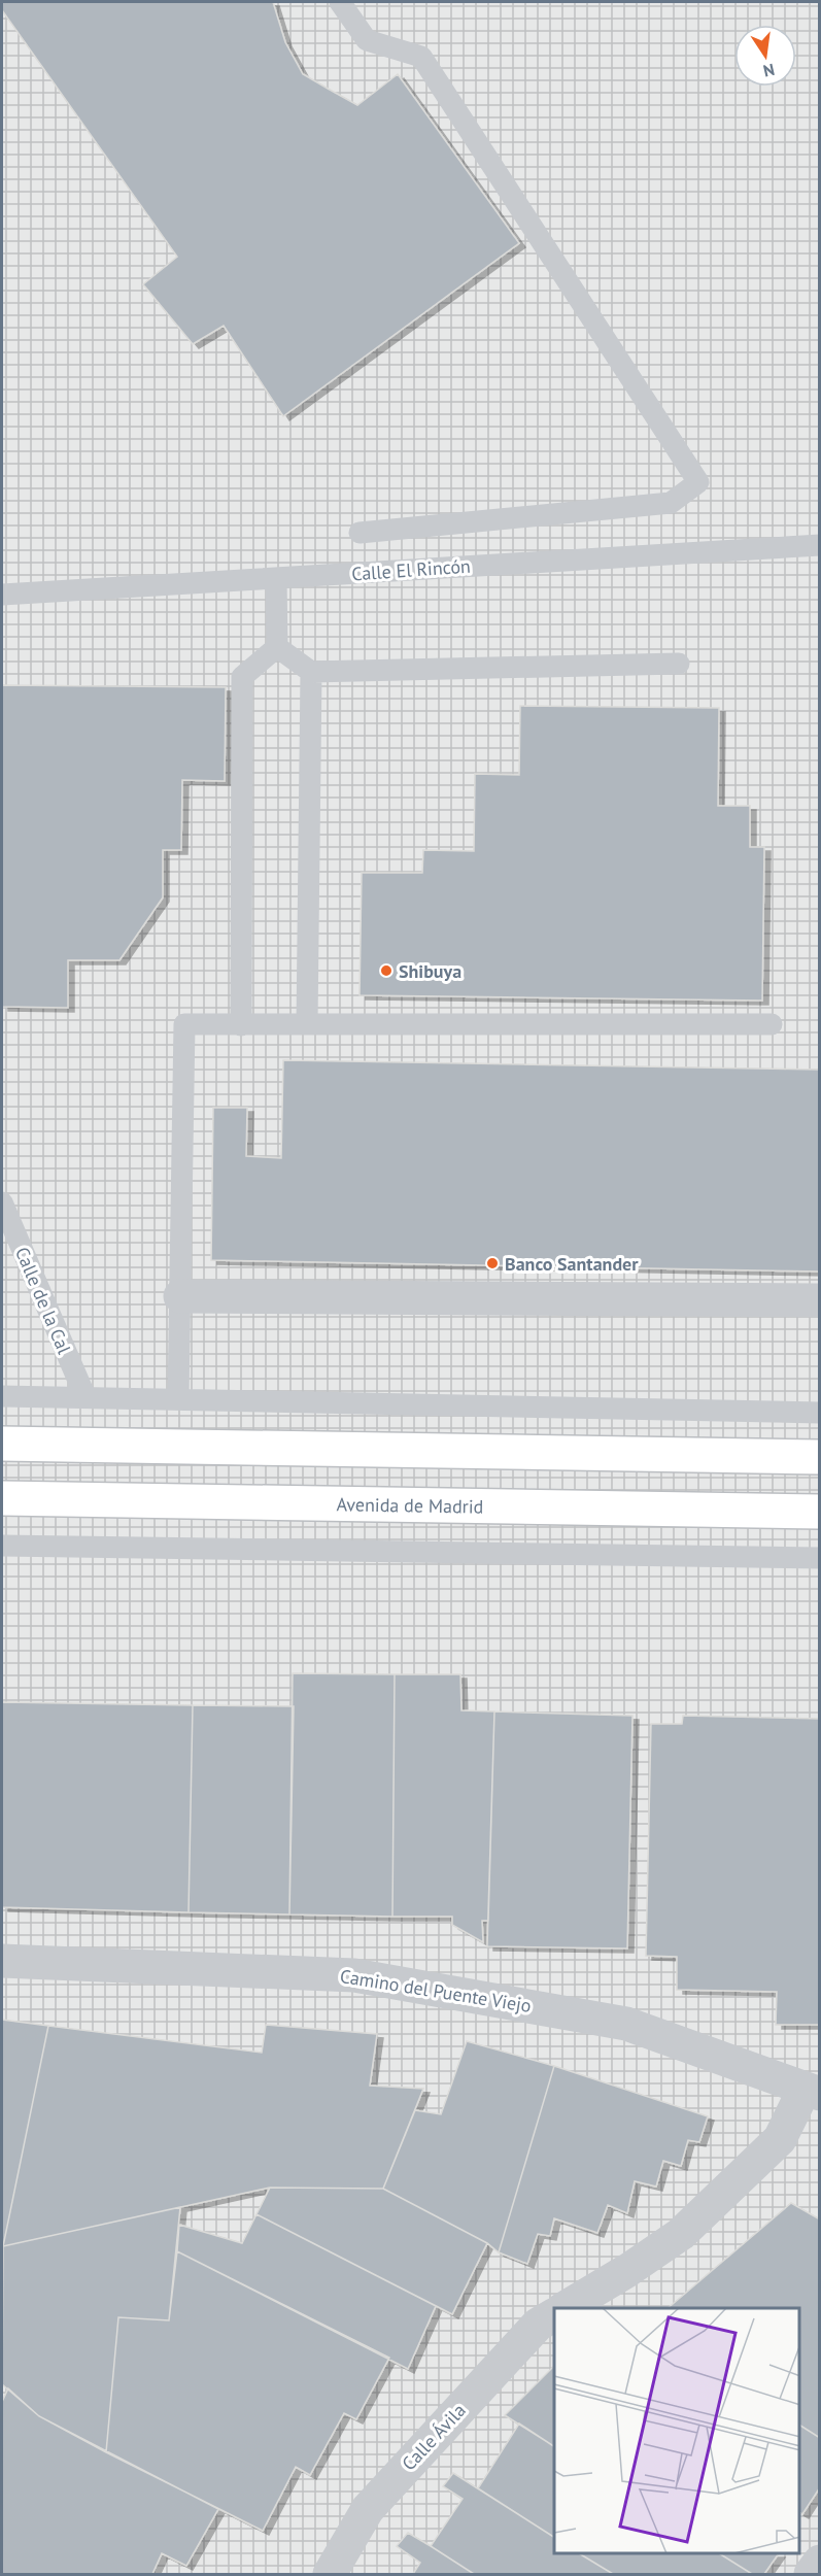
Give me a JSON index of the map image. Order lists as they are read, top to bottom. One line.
{"streets":{"highway":["Avenida de Madrid"],"street":["Camino del Puente Viejo","Calle Ávila"],"lane":["Calle El Rincón","Calle de la Cal"]},"places":["Shibuya","Banco Santander"],"north":"bottom"}
